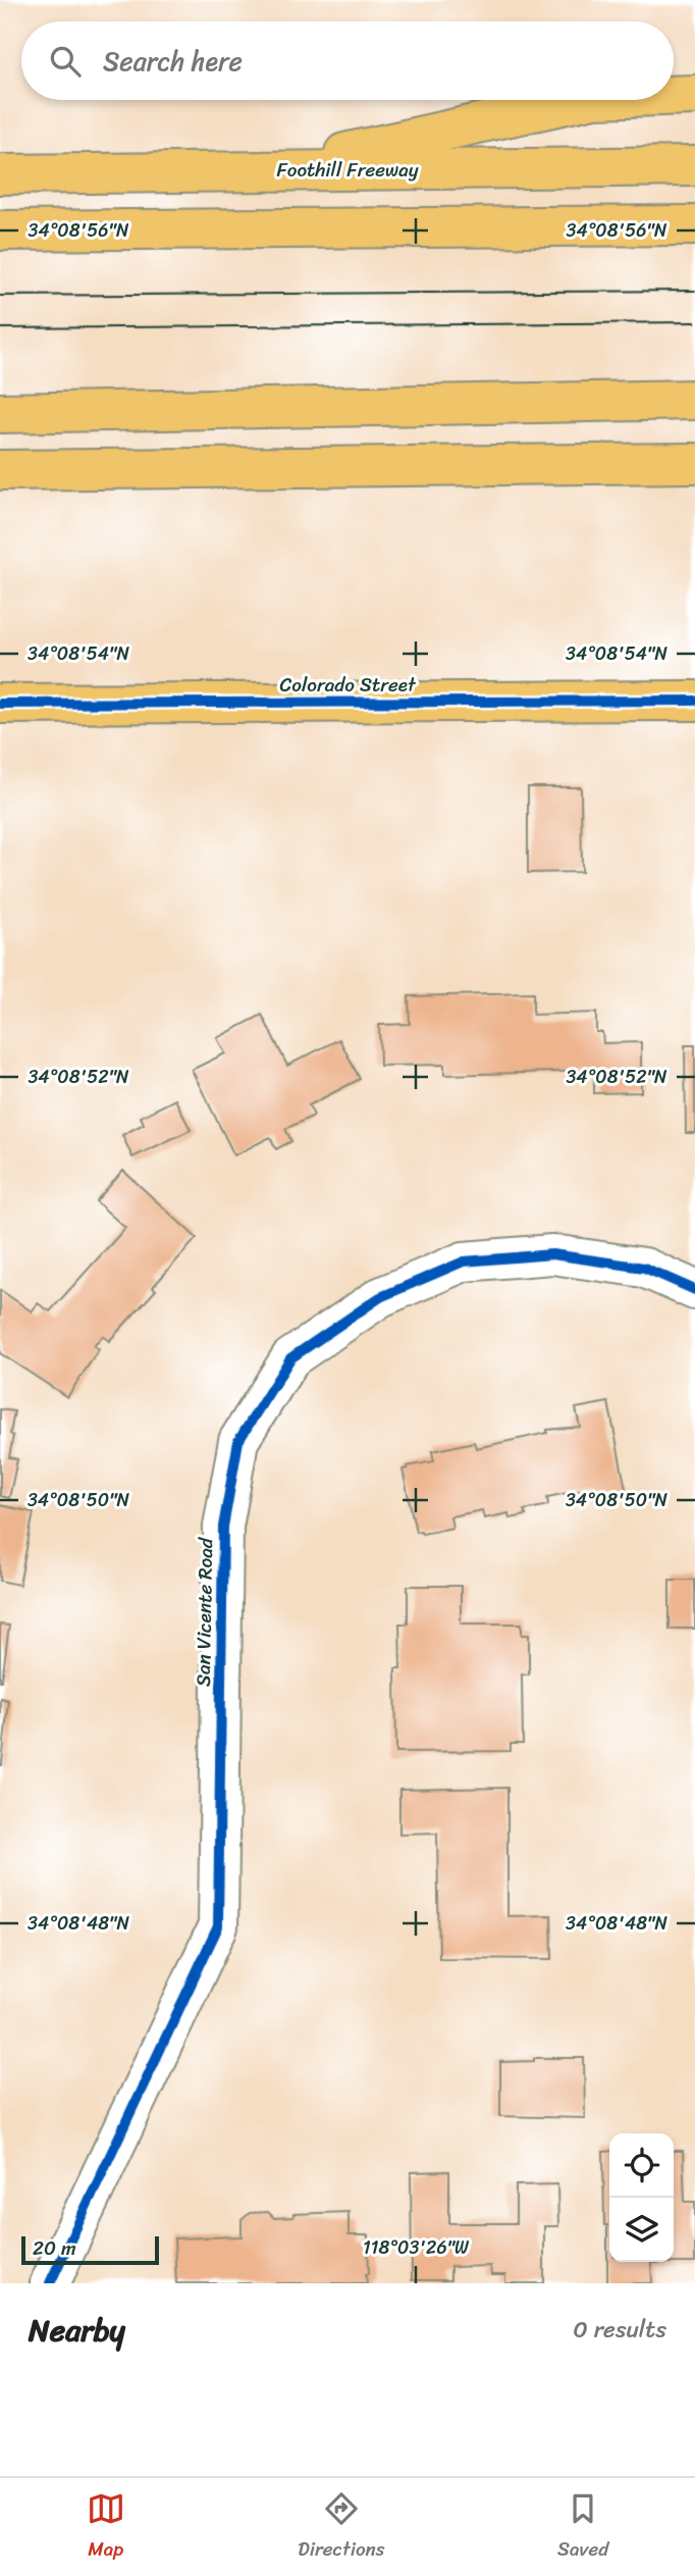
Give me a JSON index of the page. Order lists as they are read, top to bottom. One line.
{"streets":{"main road":["Foothill Freeway","Colorado Street"],"street":["San Vicente Road"]},"scale_bar":"20 m","page":{"search":"Search here","scale":"20 m","heading":["Nearby","0 results"],"nav":["Map","Directions","Saved"]},"coordinates":["34°08'56\"N","34°08'54\"N","34°08'52\"N","34°08'50\"N","34°08'48\"N","118°03'26\"W"]}
